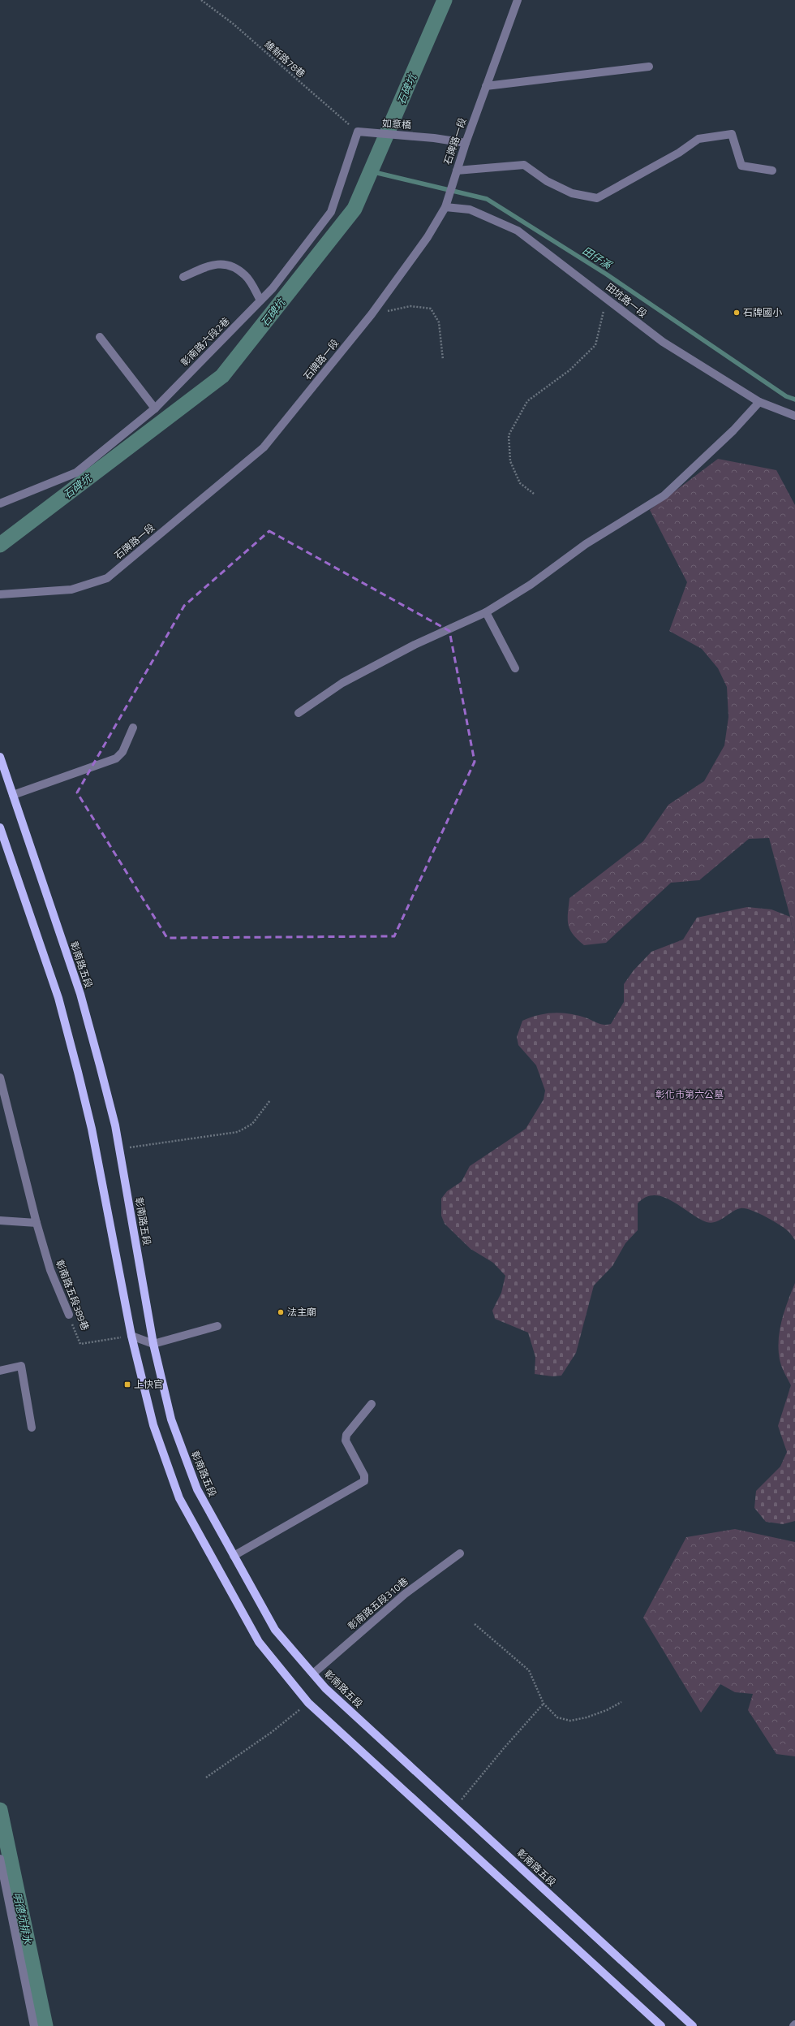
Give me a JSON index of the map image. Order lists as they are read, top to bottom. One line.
{"streets":{"main road":["彰南路五段"],"street":["如意橋","石牌路一段","田坑路一段","彰南路六段2巷","彰南路五段389巷","彰南路五段310巷"],"path":["維新路78巷"]},"crossings":[["維新路78巷","如意橋"],["維新路78巷","彰南路六段2巷"],["如意橋","石牌路一段"],["如意橋","彰南路六段2巷"],["石牌路一段","田坑路一段"],["彰南路五段","彰南路五段310巷"]],"water":["石碑坑","田仔溪","明德坑排水"],"parks":["彰化市第六公墓"],"places":{"other":["石牌國小","法主廟"],"transit":["上快官"]}}
